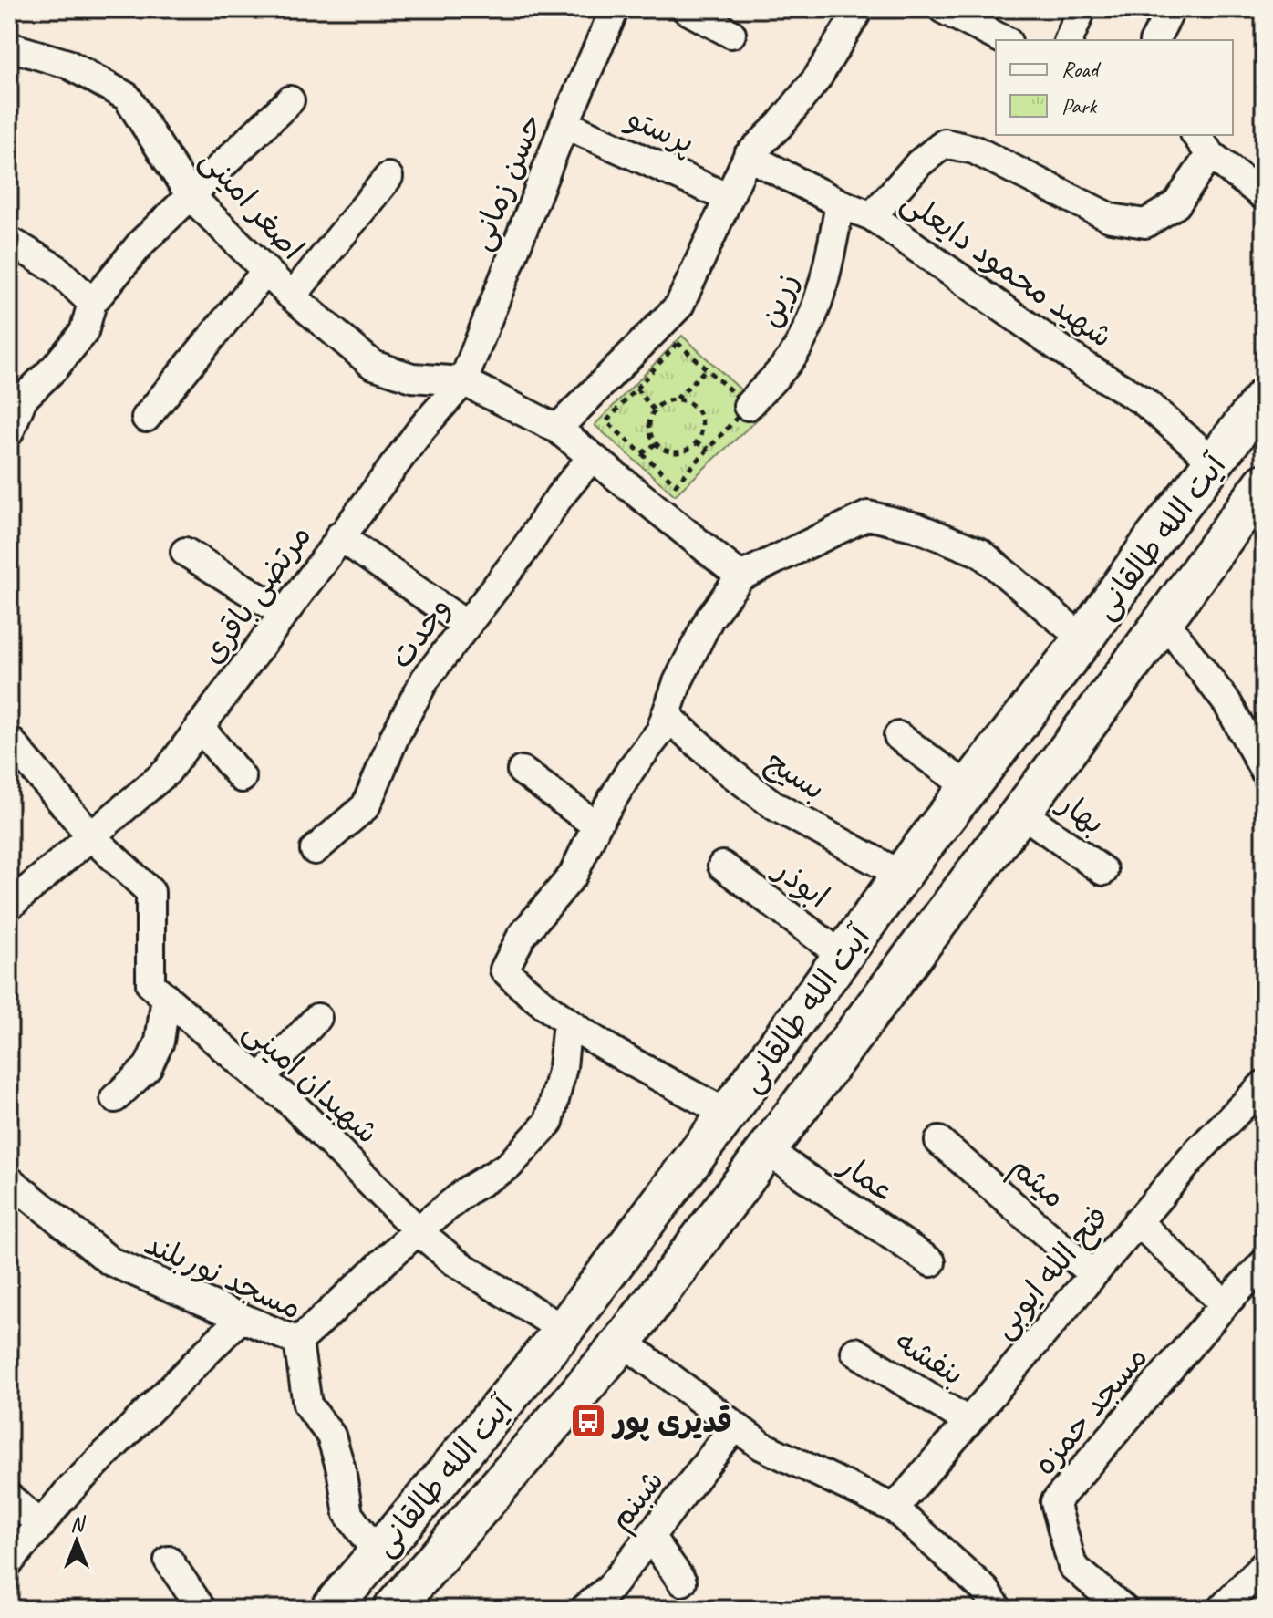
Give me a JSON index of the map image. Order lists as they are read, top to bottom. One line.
{"streets":{"main road":["آیت الله طالقانی"],"street":["پرستو","حسن زمانی","اصغر امینی","شهید محمود دایعلی","زرین","مرتضی باقری","وحدت","بسیج","بهار","ابوذر","شهیدان امینی","عمار","میثم","فتح الله ایوبی","مسجد نوربلند","بنفشه","مسجد حمزه","شبنم"]},"crossings":[["پرستو","حسن زمانی"],["حسن زمانی","اصغر امینی"],["حسن زمانی","مرتضی باقری"],["اصغر امینی","مرتضی باقری"],["شهید محمود دایعلی","زرین"],["شهید محمود دایعلی","آیت الله طالقانی"],["آیت الله طالقانی","بسیج"],["آیت الله طالقانی","بهار"],["آیت الله طالقانی","ابوذر"],["آیت الله طالقانی","شهیدان امینی"],["آیت الله طالقانی","عمار"],["آیت الله طالقانی","مسجد نوربلند"],["مرتضی باقری","شهیدان امینی"],["میثم","فتح الله ایوبی"],["فتح الله ایوبی","بنفشه"]],"places":{"bus stop":["قدیری پور"]},"legend":["Road","Park"],"north":"top"}
